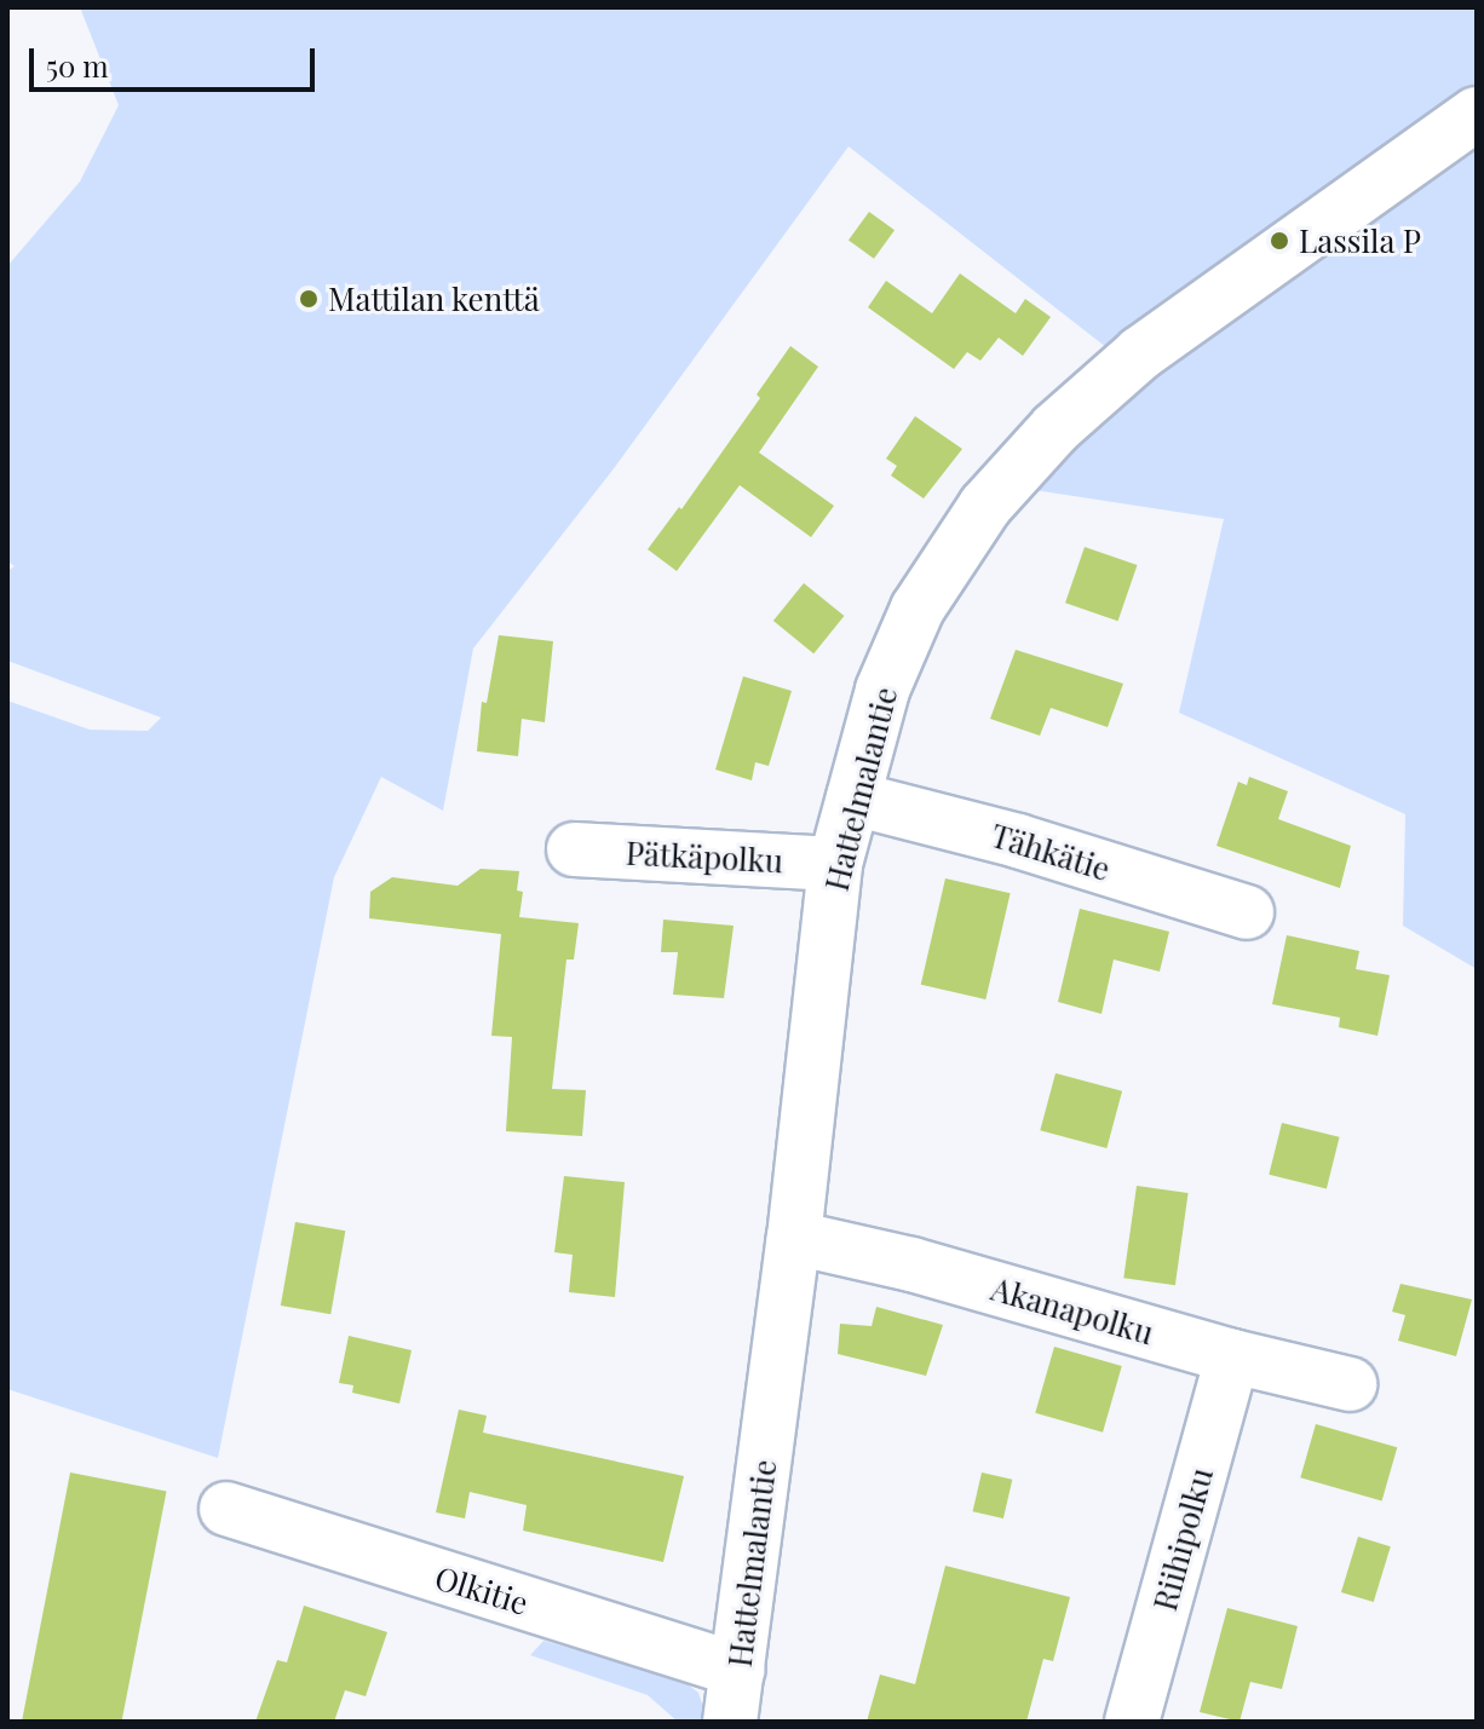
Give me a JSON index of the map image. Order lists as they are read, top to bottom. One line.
{"streets":{"street":["Hattelmalantie","Tähkätie","Pätkäpolku","Akanapolku","Riihipolku","Olkitie"]},"crossings":[["Hattelmalantie","Tähkätie"],["Hattelmalantie","Pätkäpolku"],["Hattelmalantie","Akanapolku"],["Hattelmalantie","Olkitie"],["Akanapolku","Riihipolku"]],"places":["Lassila P","Mattilan kenttä"],"scale_bar":"50 m"}
